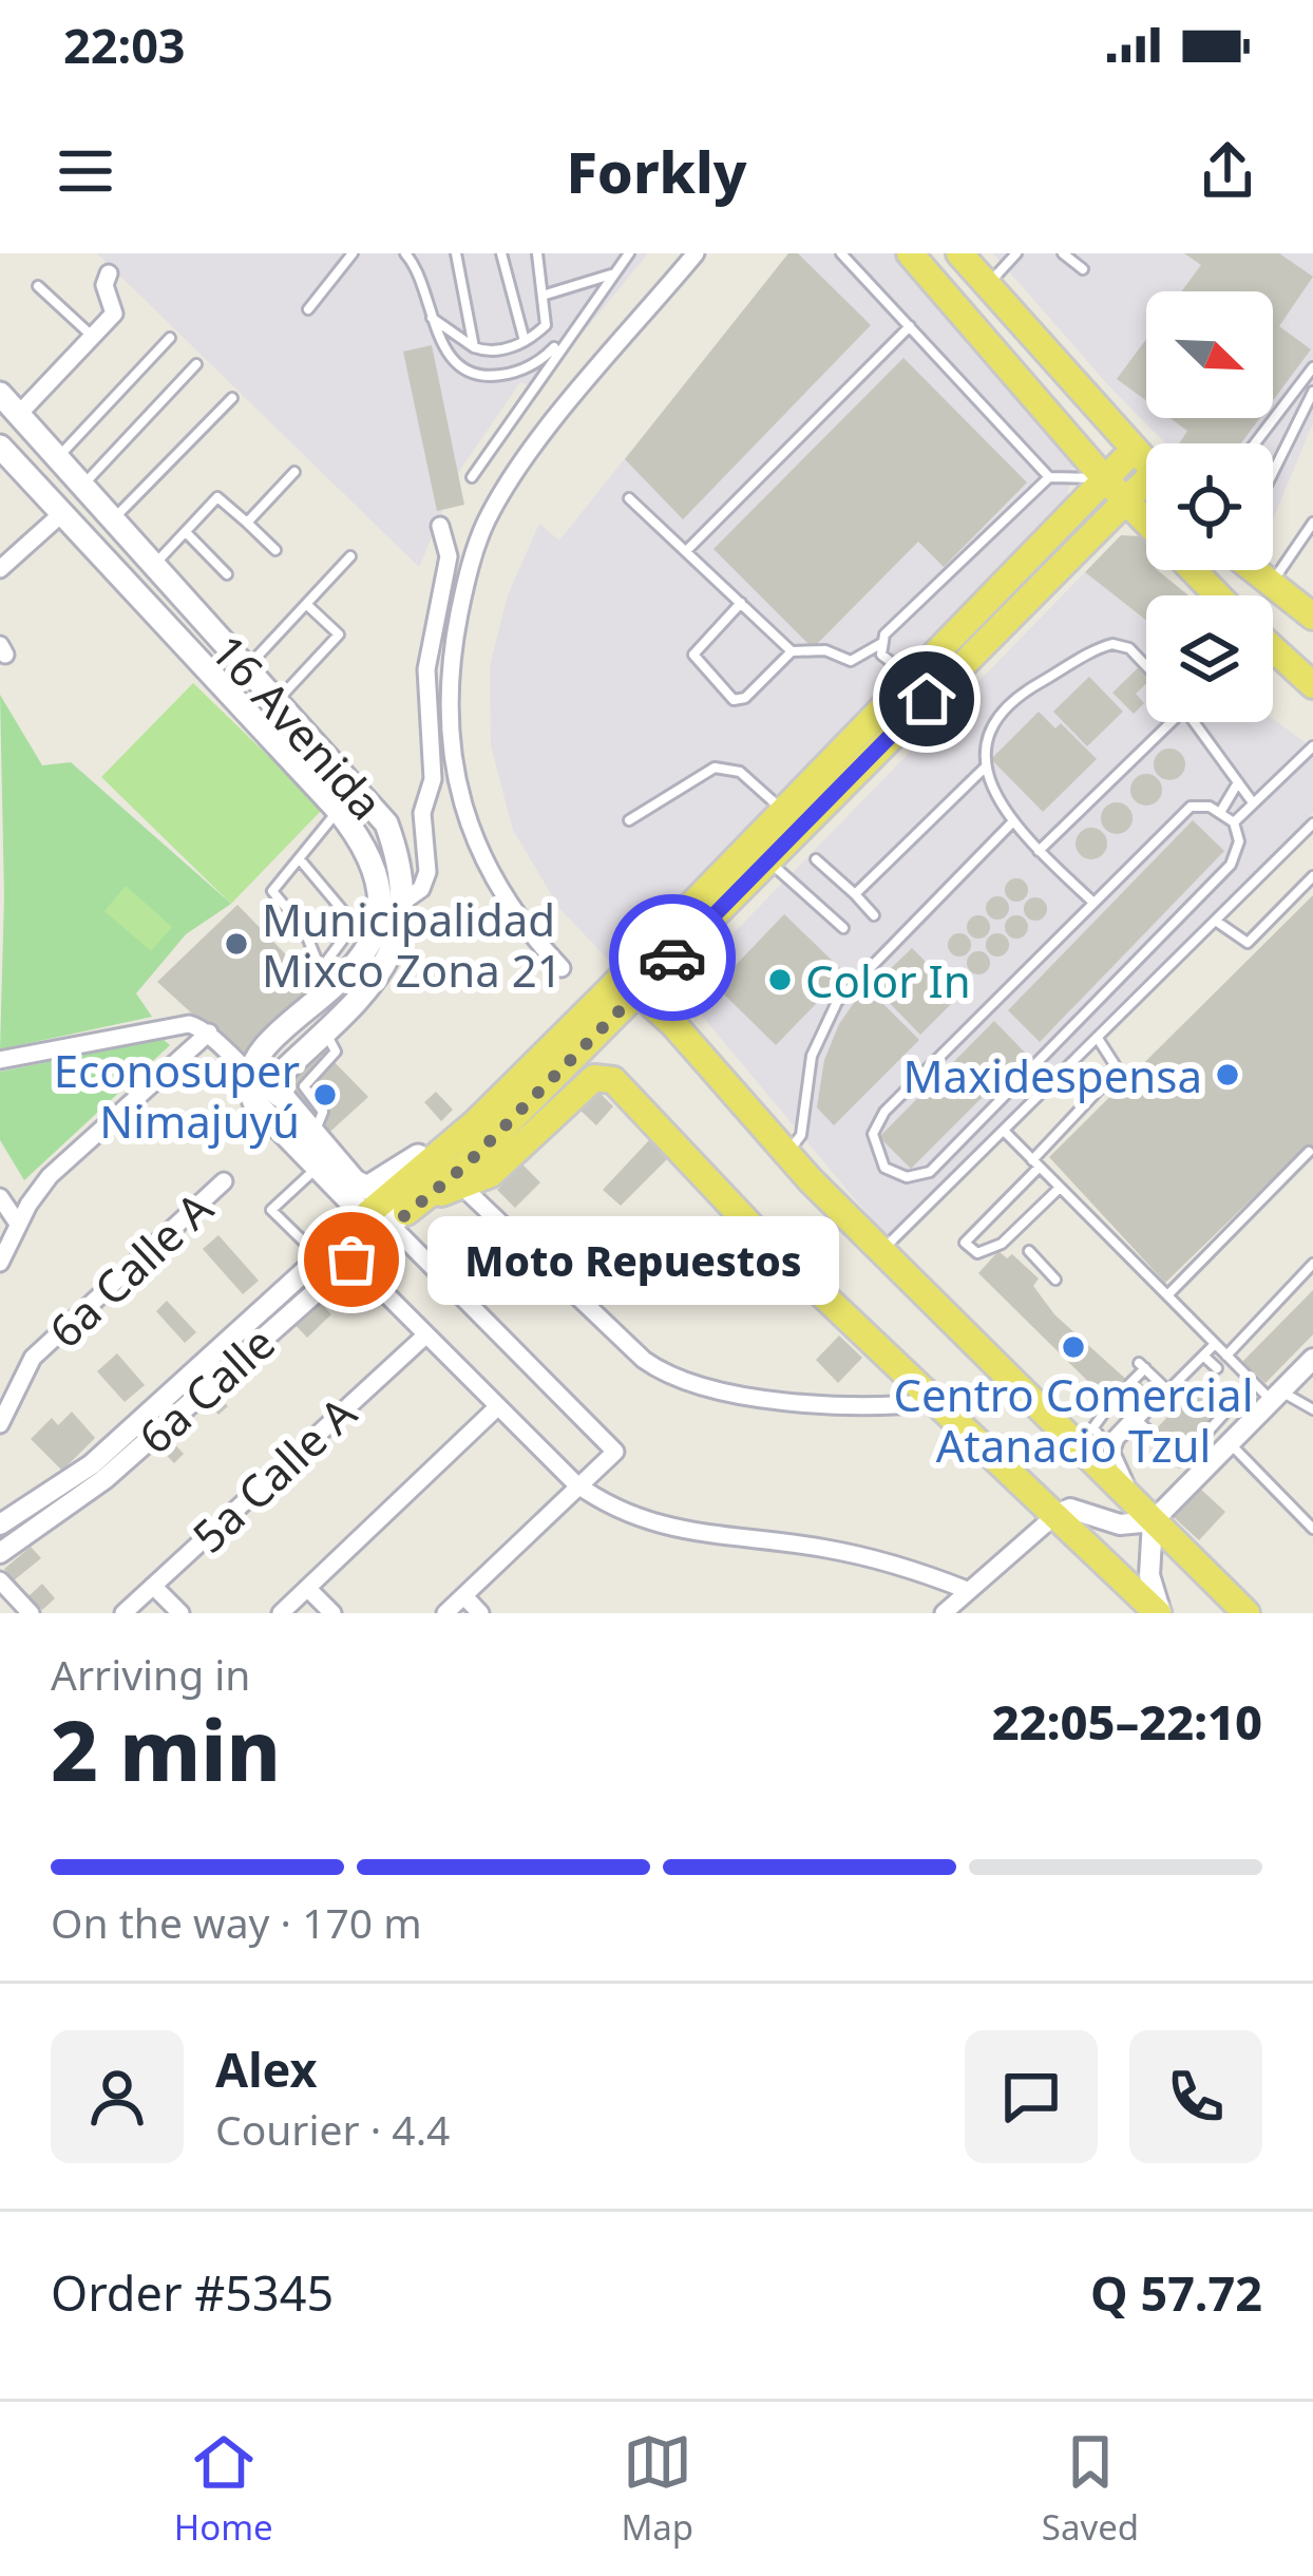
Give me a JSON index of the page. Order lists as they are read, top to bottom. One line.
{"streets":{"main road":["16 Avenida","6a Calle"],"street":["6a Calle A","5a Calle A"]},"places":["Municipalidad Mixco Zona 21","Color In","Maxidespensa","Econosuper Nimajuyú","Moto Repuestos","Centro Comercial Atanacio Tzul"],"north":"bottom right","page":{"status":"22:03","header":"Forkly","bubble":"Moto Repuestos","heading":["2 min","Arriving in","22:05–22:10"],"panel":["Alex","Courier · 4.4","Order #5345","Q 57.72"],"bar":"On the way · 170 m","tabs":["Home","Map","Saved"]}}
